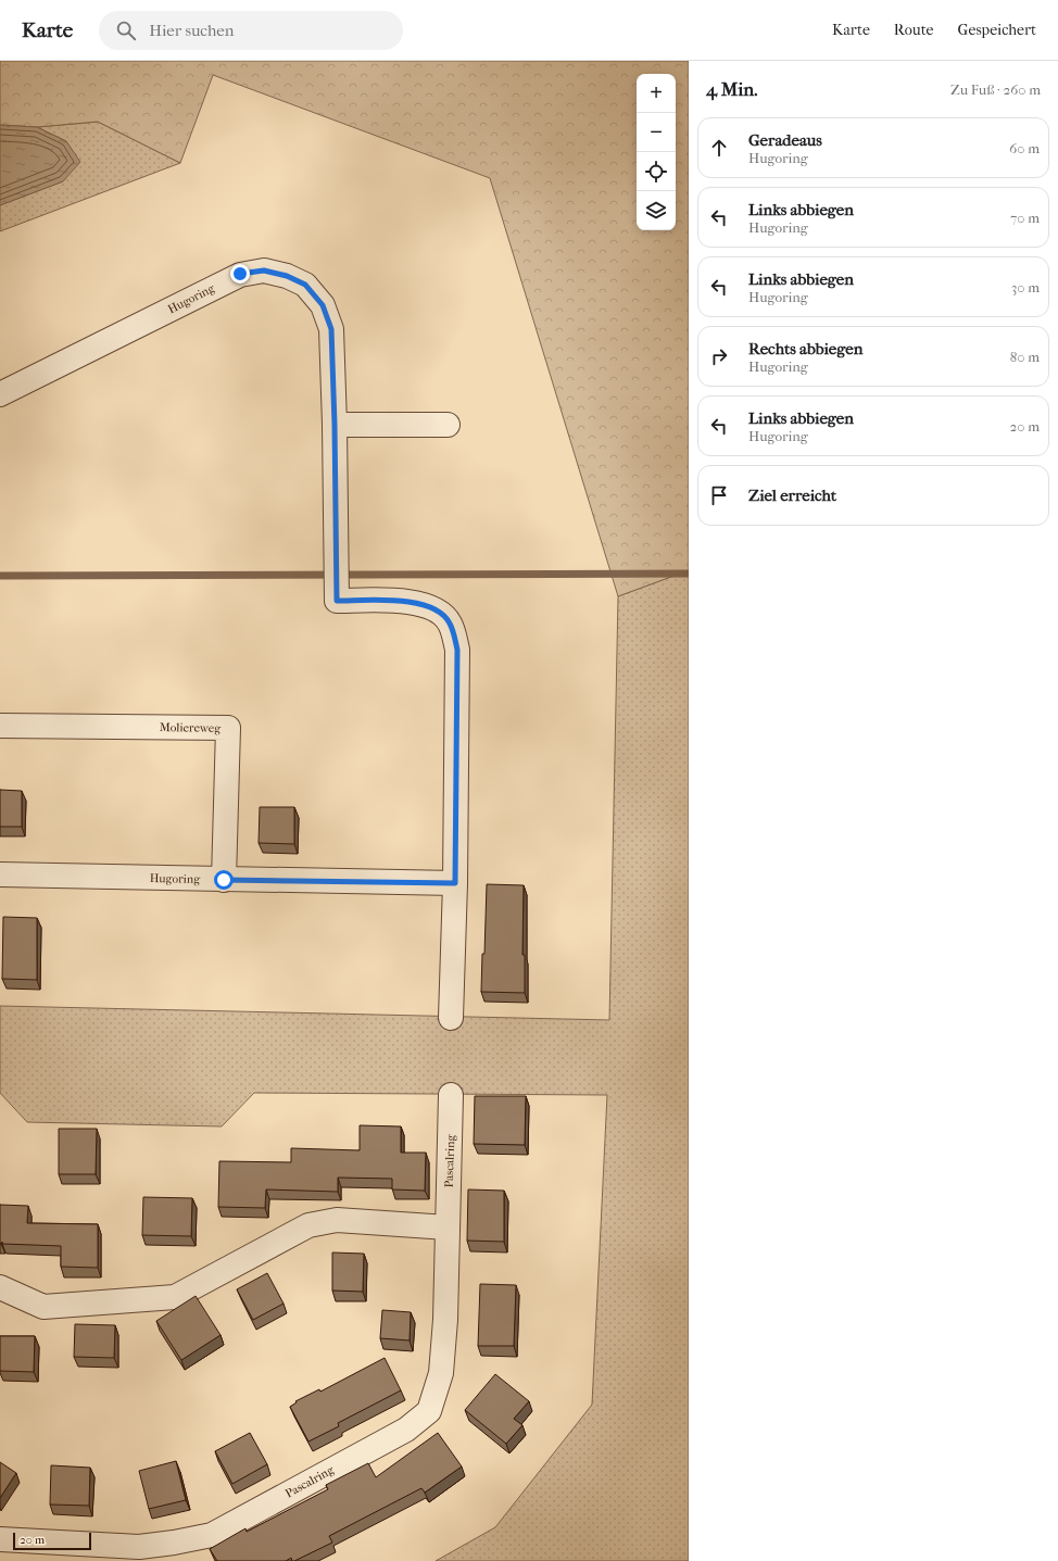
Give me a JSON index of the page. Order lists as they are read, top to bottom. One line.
{"streets":{"street":["Hugoring","Moliereweg","Pascalring"]},"crossings":[["Hugoring","Moliereweg"]],"scale_bar":"20 m","page":{"header":"Karte","search":"Hier suchen","nav":["Karte","Route","Gespeichert"],"heading":["4 Min.","Zu Fuß · 260 m"],"map_buttons":["+","−"],"list":[["Geradeaus","Hugoring","60 m"],["Links abbiegen","Hugoring","70 m"],["Links abbiegen","Hugoring","30 m"],["Rechts abbiegen","Hugoring","80 m"],["Links abbiegen","Hugoring","20 m"],"Ziel erreicht"],"scale":"20 m"}}
